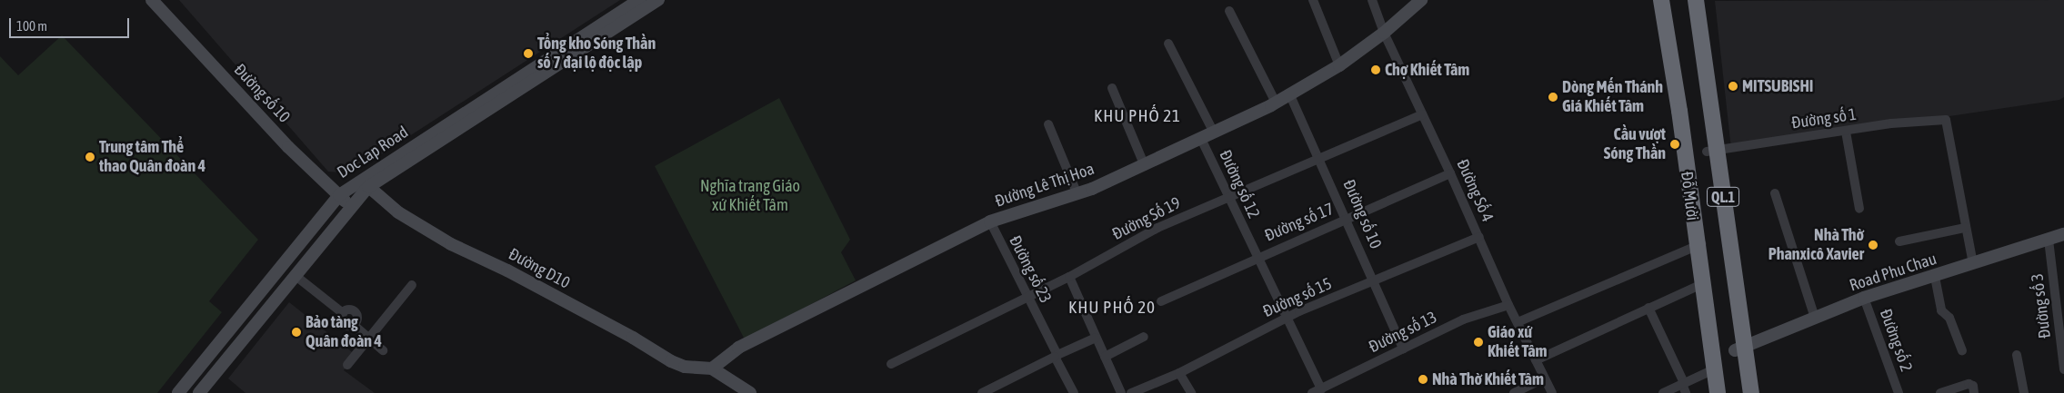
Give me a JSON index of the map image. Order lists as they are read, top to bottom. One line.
{"streets":{"highway":["Đỗ Mười","QL.1"],"street":["Đường số 10","Đường số 1","Doc Lap Road","Đường số 12","Đường Lê Thị Hoa","Đường Số 4","Đường Số 19","Đường số 17","Đường D10","Đường số 23","Road Phu Chau","Đường số 15","Đường số 3","Đường số 13","Đường số 2"]},"crossings":[["Đường số 10","Doc Lap Road"],["Đường số 10","Đường Lê Thị Hoa"],["Đường số 10","Đường Số 19"],["Đường số 10","Đường số 17"],["Đường số 10","Đường số 15"],["Đường số 10","Đường số 13"],["Đường số 1","Đỗ Mười"],["Doc Lap Road","Đường D10"],["Đường số 12","Đường Lê Thị Hoa"],["Đường số 12","Đường Số 19"],["Đường số 12","Đường số 17"],["Đường số 12","Đường số 15"],["Đường số 12","Đường số 13"],["Đường Lê Thị Hoa","Đường Số 4"],["Đường Lê Thị Hoa","Đường D10"],["Đường Lê Thị Hoa","Đường số 23"],["Đường Số 4","Đường Số 19"],["Đường Số 4","Đường số 17"],["Đường Số 4","Đường số 15"],["Đường Số 4","Đường số 13"],["Đỗ Mười","Road Phu Chau"],["Đường Số 19","Đường số 23"],["Road Phu Chau","Đường số 3"],["Road Phu Chau","Đường số 2"]],"districts":["KHU PHỐ 21","KHU PHỐ 20"],"parks":["Nghĩa trang Giáo xứ Khiết Tâm"],"places":["Tổng kho Sóng Thần số 7 đại lộ độc lập","Chợ Khiết Tâm","MITSUBISHI","Dòng Mến Thánh Giá Khiết Tâm","Cầu vượt Sóng Thần","Trung tâm Thể thao Quân đoàn 4","Nhà Thờ Phanxicô Xavier","Bảo tàng Quân đoàn 4","Giáo xứ Khiết Tâm","Nhà Thờ Khiết Tâm"],"scale_bar":"100 m"}
